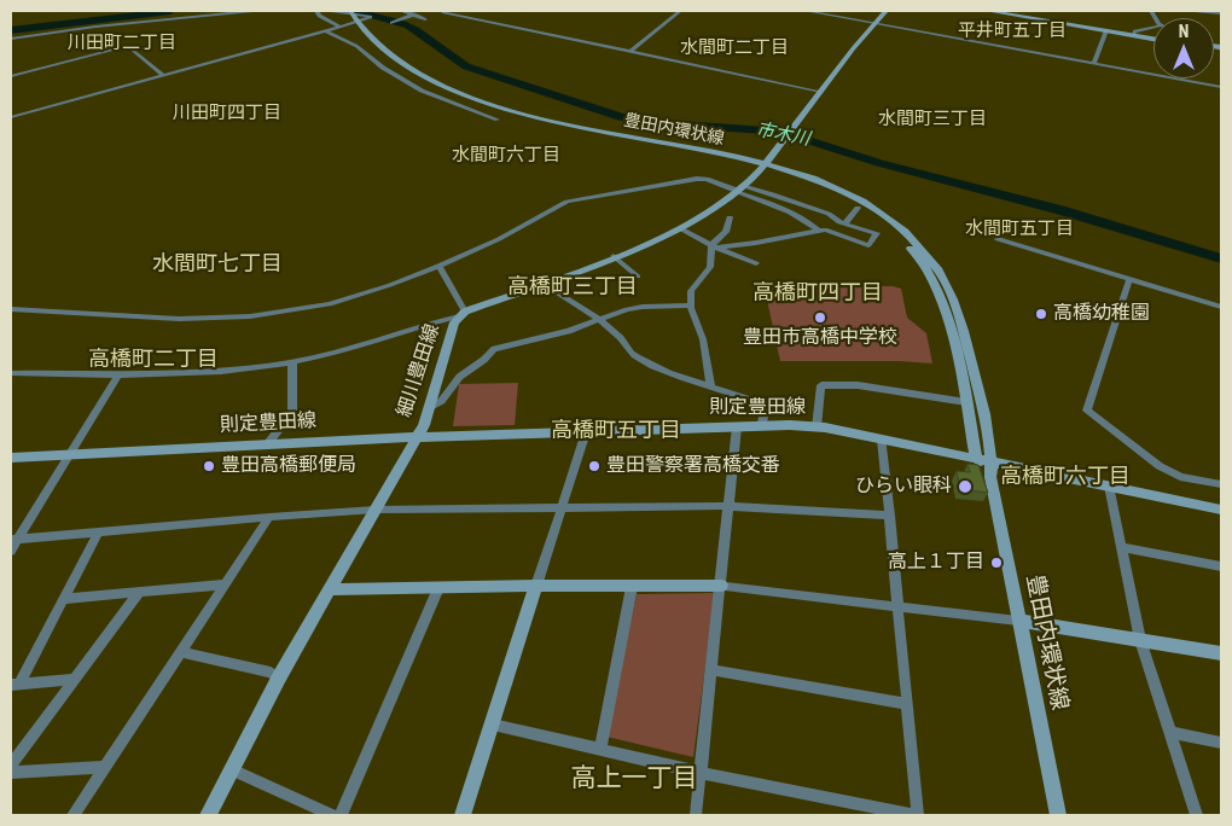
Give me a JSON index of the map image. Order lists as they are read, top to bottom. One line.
{"streets":{"street":["豊田内環状線","細川豊田線","則定豊田線"]},"crossings":[["豊田内環状線","細川豊田線"],["豊田内環状線","則定豊田線"],["細川豊田線","則定豊田線"]],"districts":["平井町五丁目","川田町二丁目","水間町二丁目","川田町四丁目","水間町三丁目","水間町六丁目","水間町五丁目","水間町七丁目","高橋町三丁目","高橋町四丁目","高橋町二丁目","高橋町五丁目","高橋町六丁目","高上一丁目"],"water":["市木川"],"places":["高橋幼稚園","豊田市高橋中学校","豊田高橋郵便局","豊田警察署高橋交番","ひらい眼科","高上１丁目"],"north":"top"}
